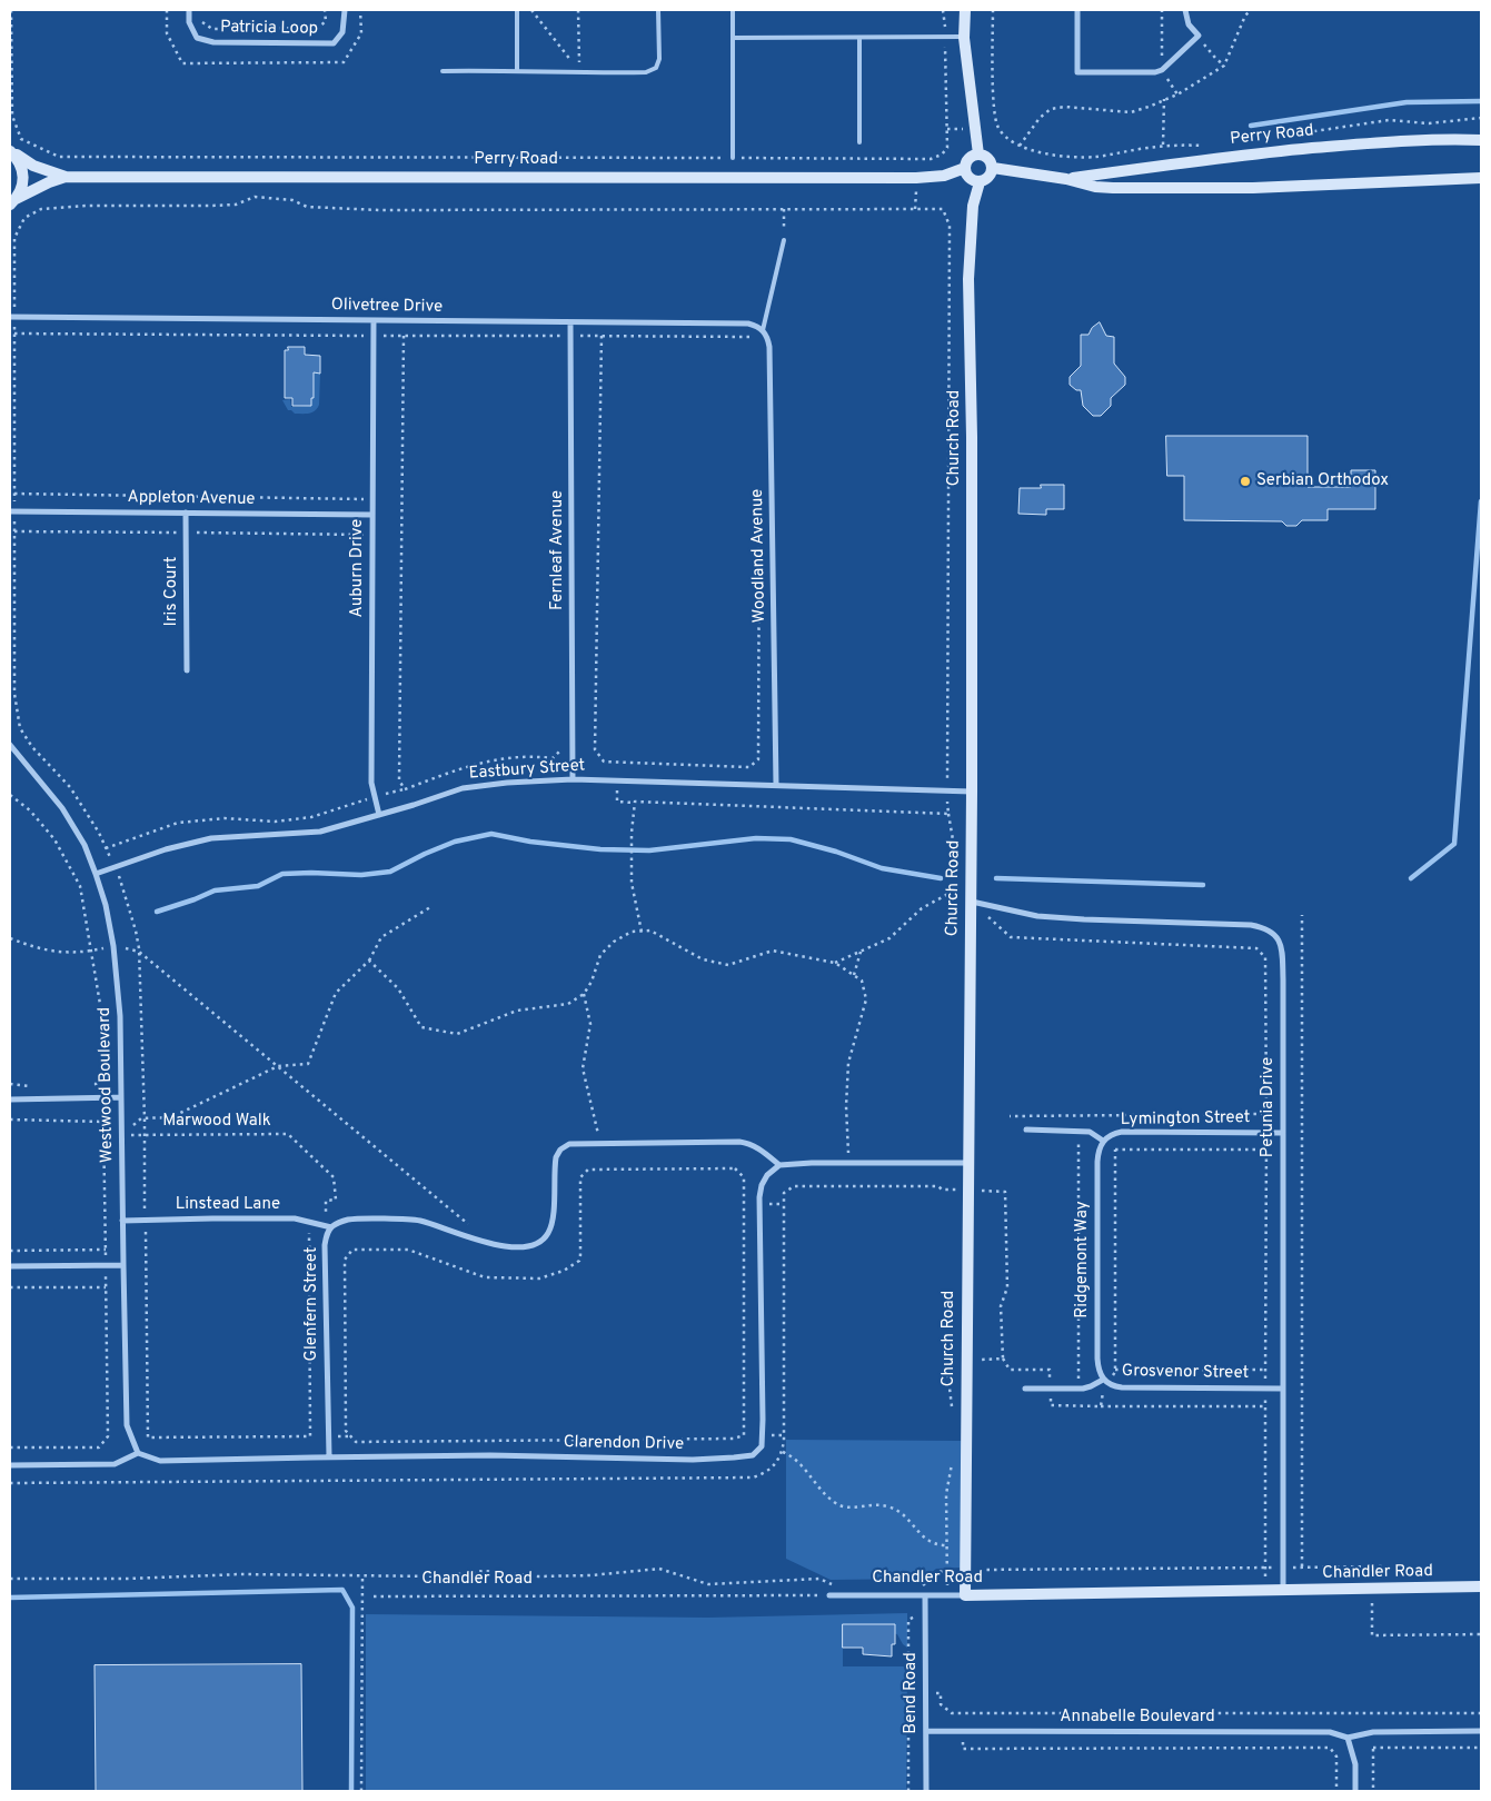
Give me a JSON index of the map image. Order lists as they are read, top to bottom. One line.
{"streets":{"main road":["Perry Road","Church Road","Chandler Road"],"street":["Patricia Loop","Olivetree Drive","Appleton Avenue","Fernleaf Avenue","Woodland Avenue","Auburn Drive","Iris Court","Eastbury Street","Westwood Boulevard","Petunia Drive","Lymington Street","Linstead Lane","Ridgemont Way","Glenfern Street","Grosvenor Street","Clarendon Drive","Bend Road","Annabelle Boulevard"],"path":["Marwood Walk"]},"crossings":[["Perry Road","Church Road"],["Olivetree Drive","Fernleaf Avenue"],["Olivetree Drive","Woodland Avenue"],["Olivetree Drive","Auburn Drive"],["Church Road","Eastbury Street"],["Church Road","Petunia Drive"],["Church Road","Chandler Road"],["Appleton Avenue","Auburn Drive"],["Appleton Avenue","Iris Court"],["Fernleaf Avenue","Eastbury Street"],["Woodland Avenue","Eastbury Street"],["Auburn Drive","Eastbury Street"],["Eastbury Street","Westwood Boulevard"],["Westwood Boulevard","Marwood Walk"],["Westwood Boulevard","Linstead Lane"],["Westwood Boulevard","Clarendon Drive"],["Petunia Drive","Lymington Street"],["Petunia Drive","Grosvenor Street"],["Petunia Drive","Chandler Road"],["Lymington Street","Ridgemont Way"],["Marwood Walk","Linstead Lane"],["Marwood Walk","Glenfern Street"],["Linstead Lane","Glenfern Street"],["Ridgemont Way","Grosvenor Street"],["Glenfern Street","Clarendon Drive"],["Chandler Road","Bend Road"],["Bend Road","Annabelle Boulevard"]],"places":["Serbian Orthodox"]}
